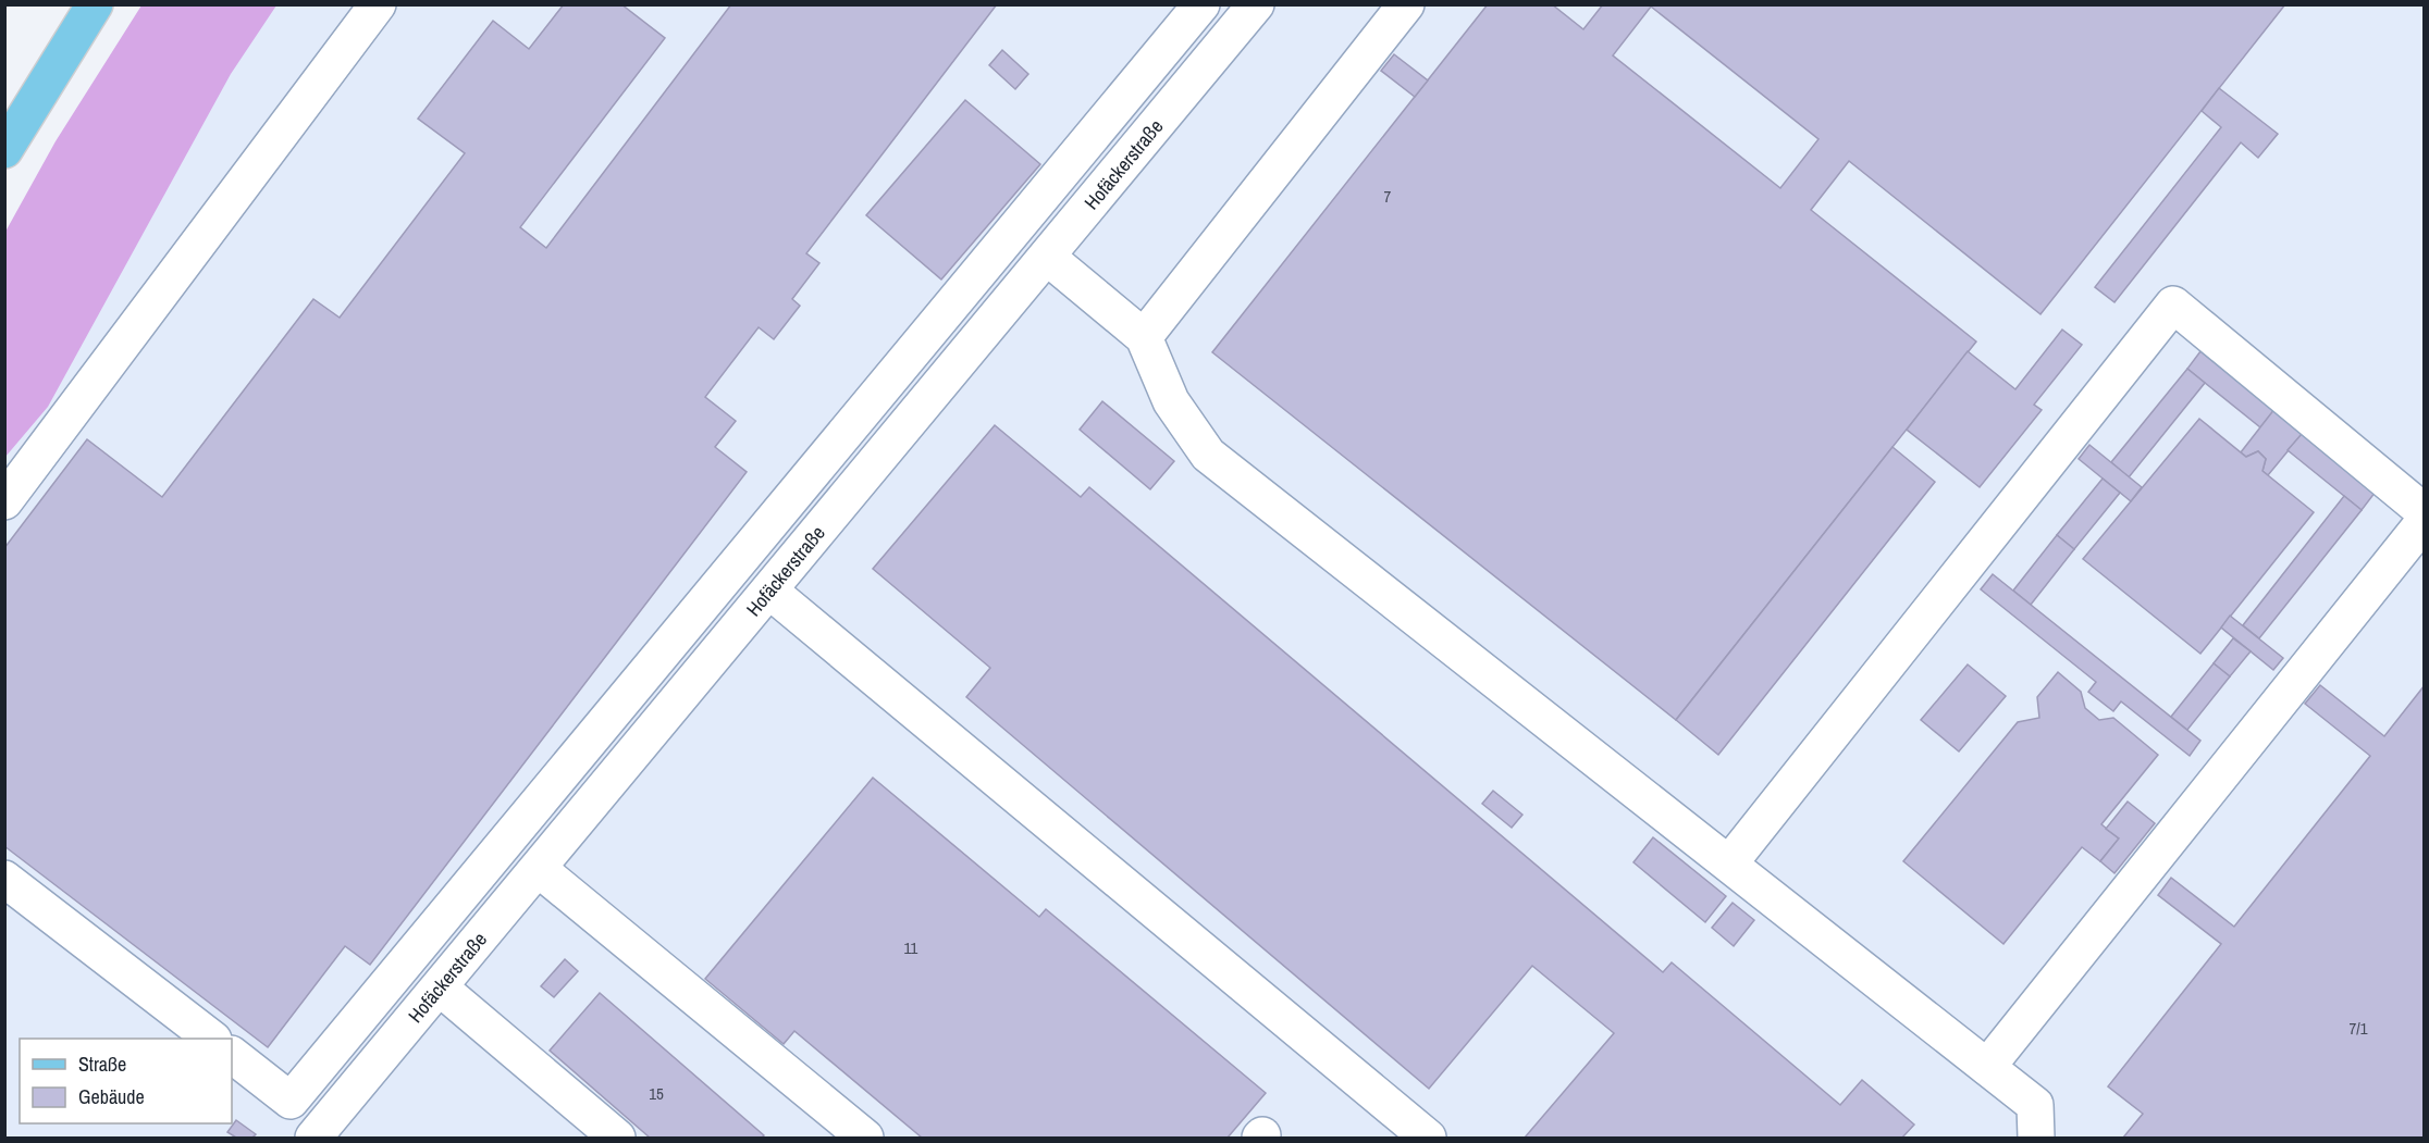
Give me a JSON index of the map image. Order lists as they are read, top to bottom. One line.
{"streets":{"street":["Hofäckerstraße"]},"house_numbers":["7","11","7/1","15"],"legend":["Straße","Gebäude"]}
